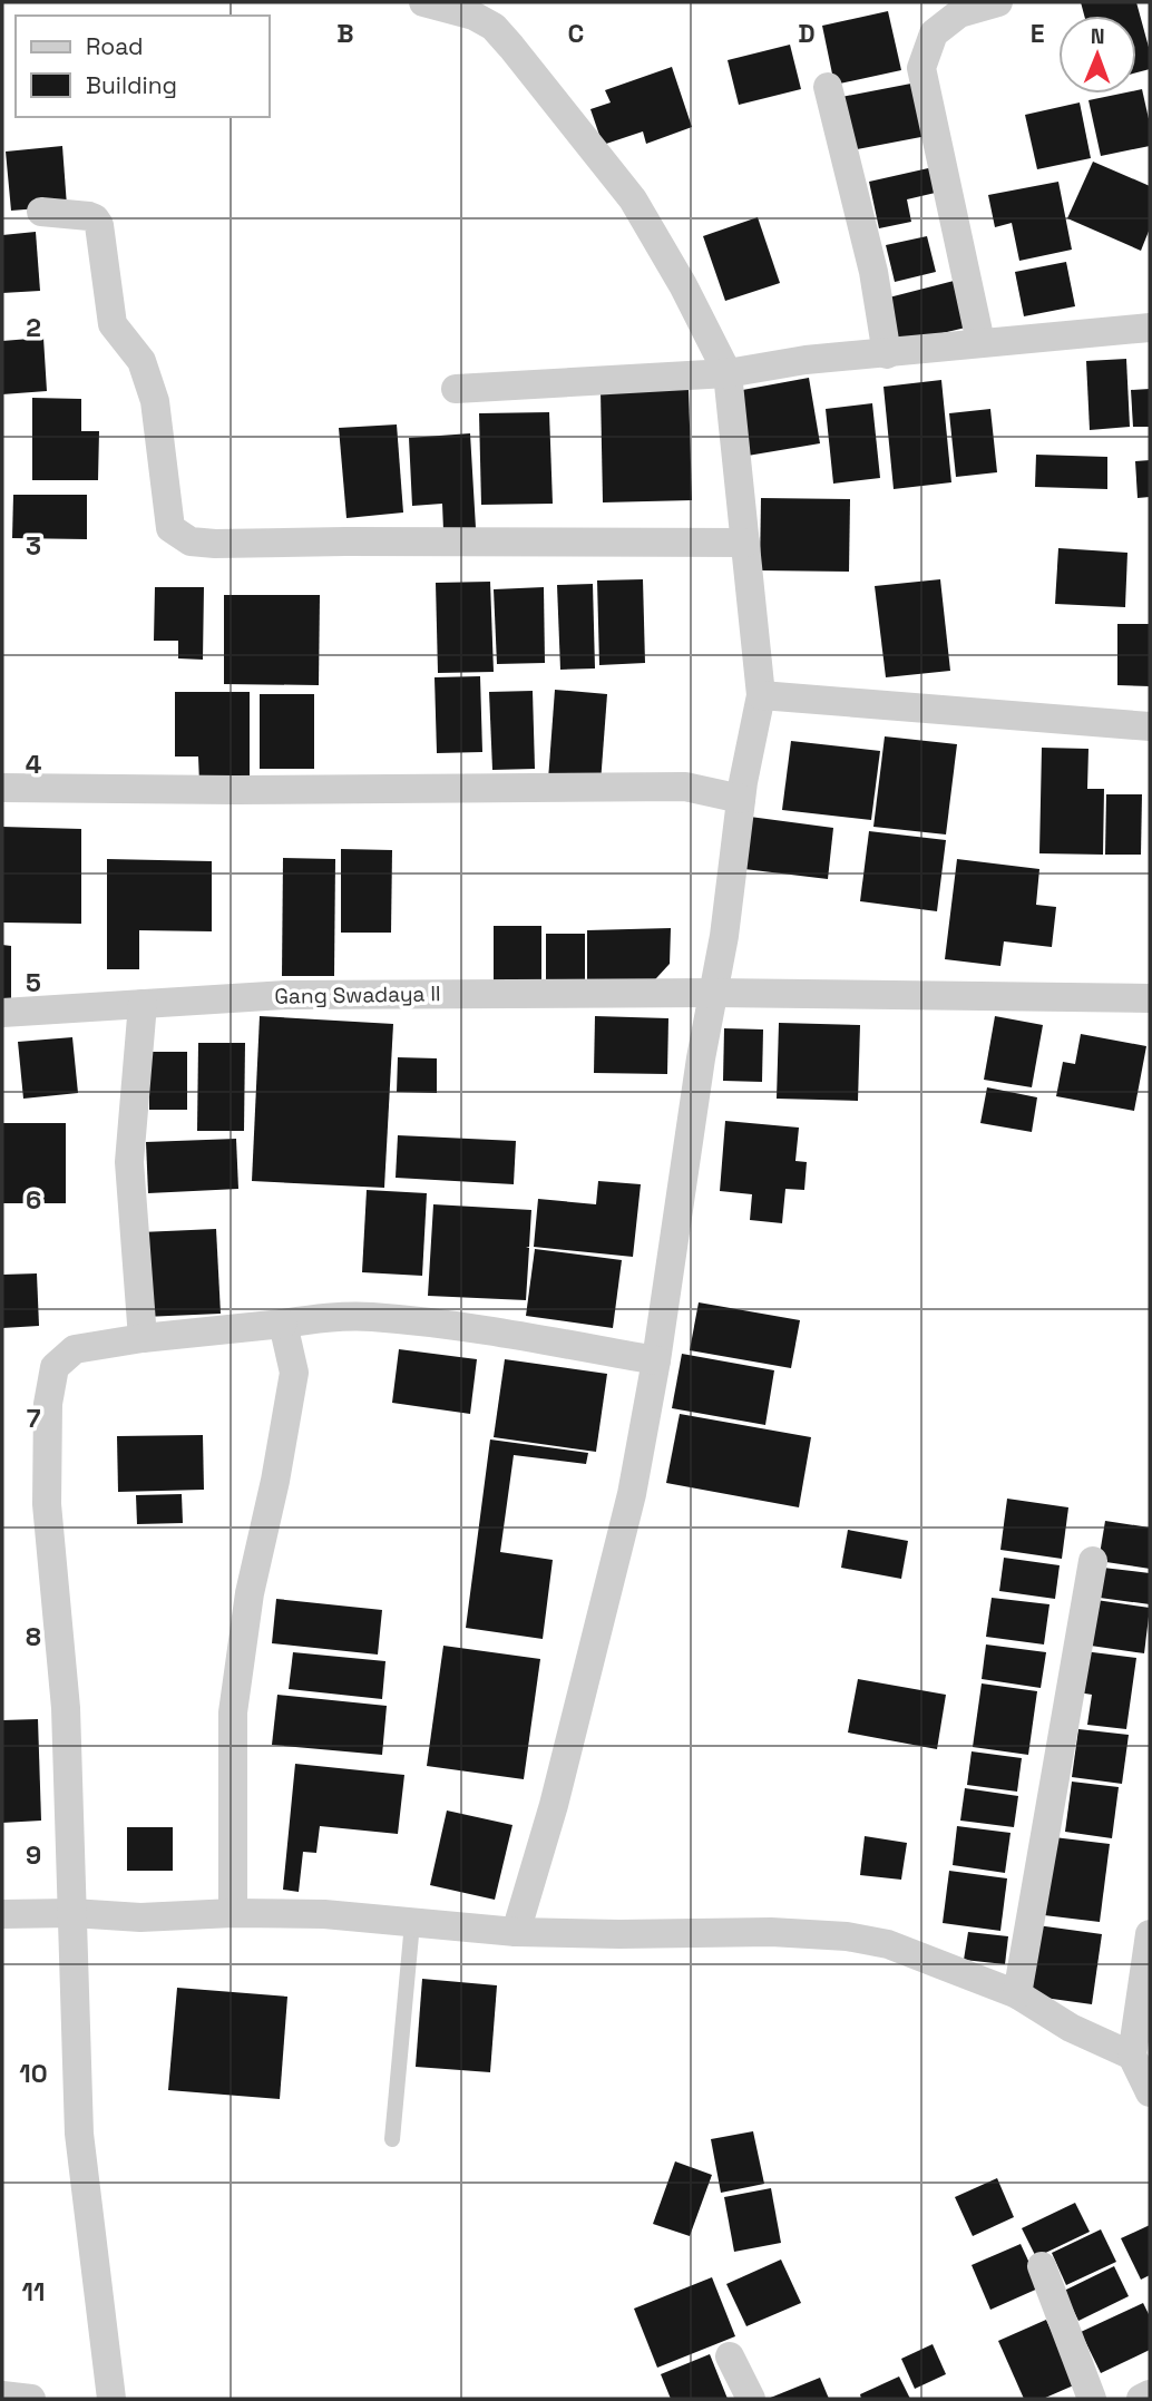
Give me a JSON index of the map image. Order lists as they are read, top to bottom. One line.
{"streets":{"street":["Gang Swadaya II"]},"legend":["Road","Building"],"north":"top","grid":{"columns":["B","C","D","E"],"rows":["2","3","4","5","6","7","8","9","10","11"]}}
